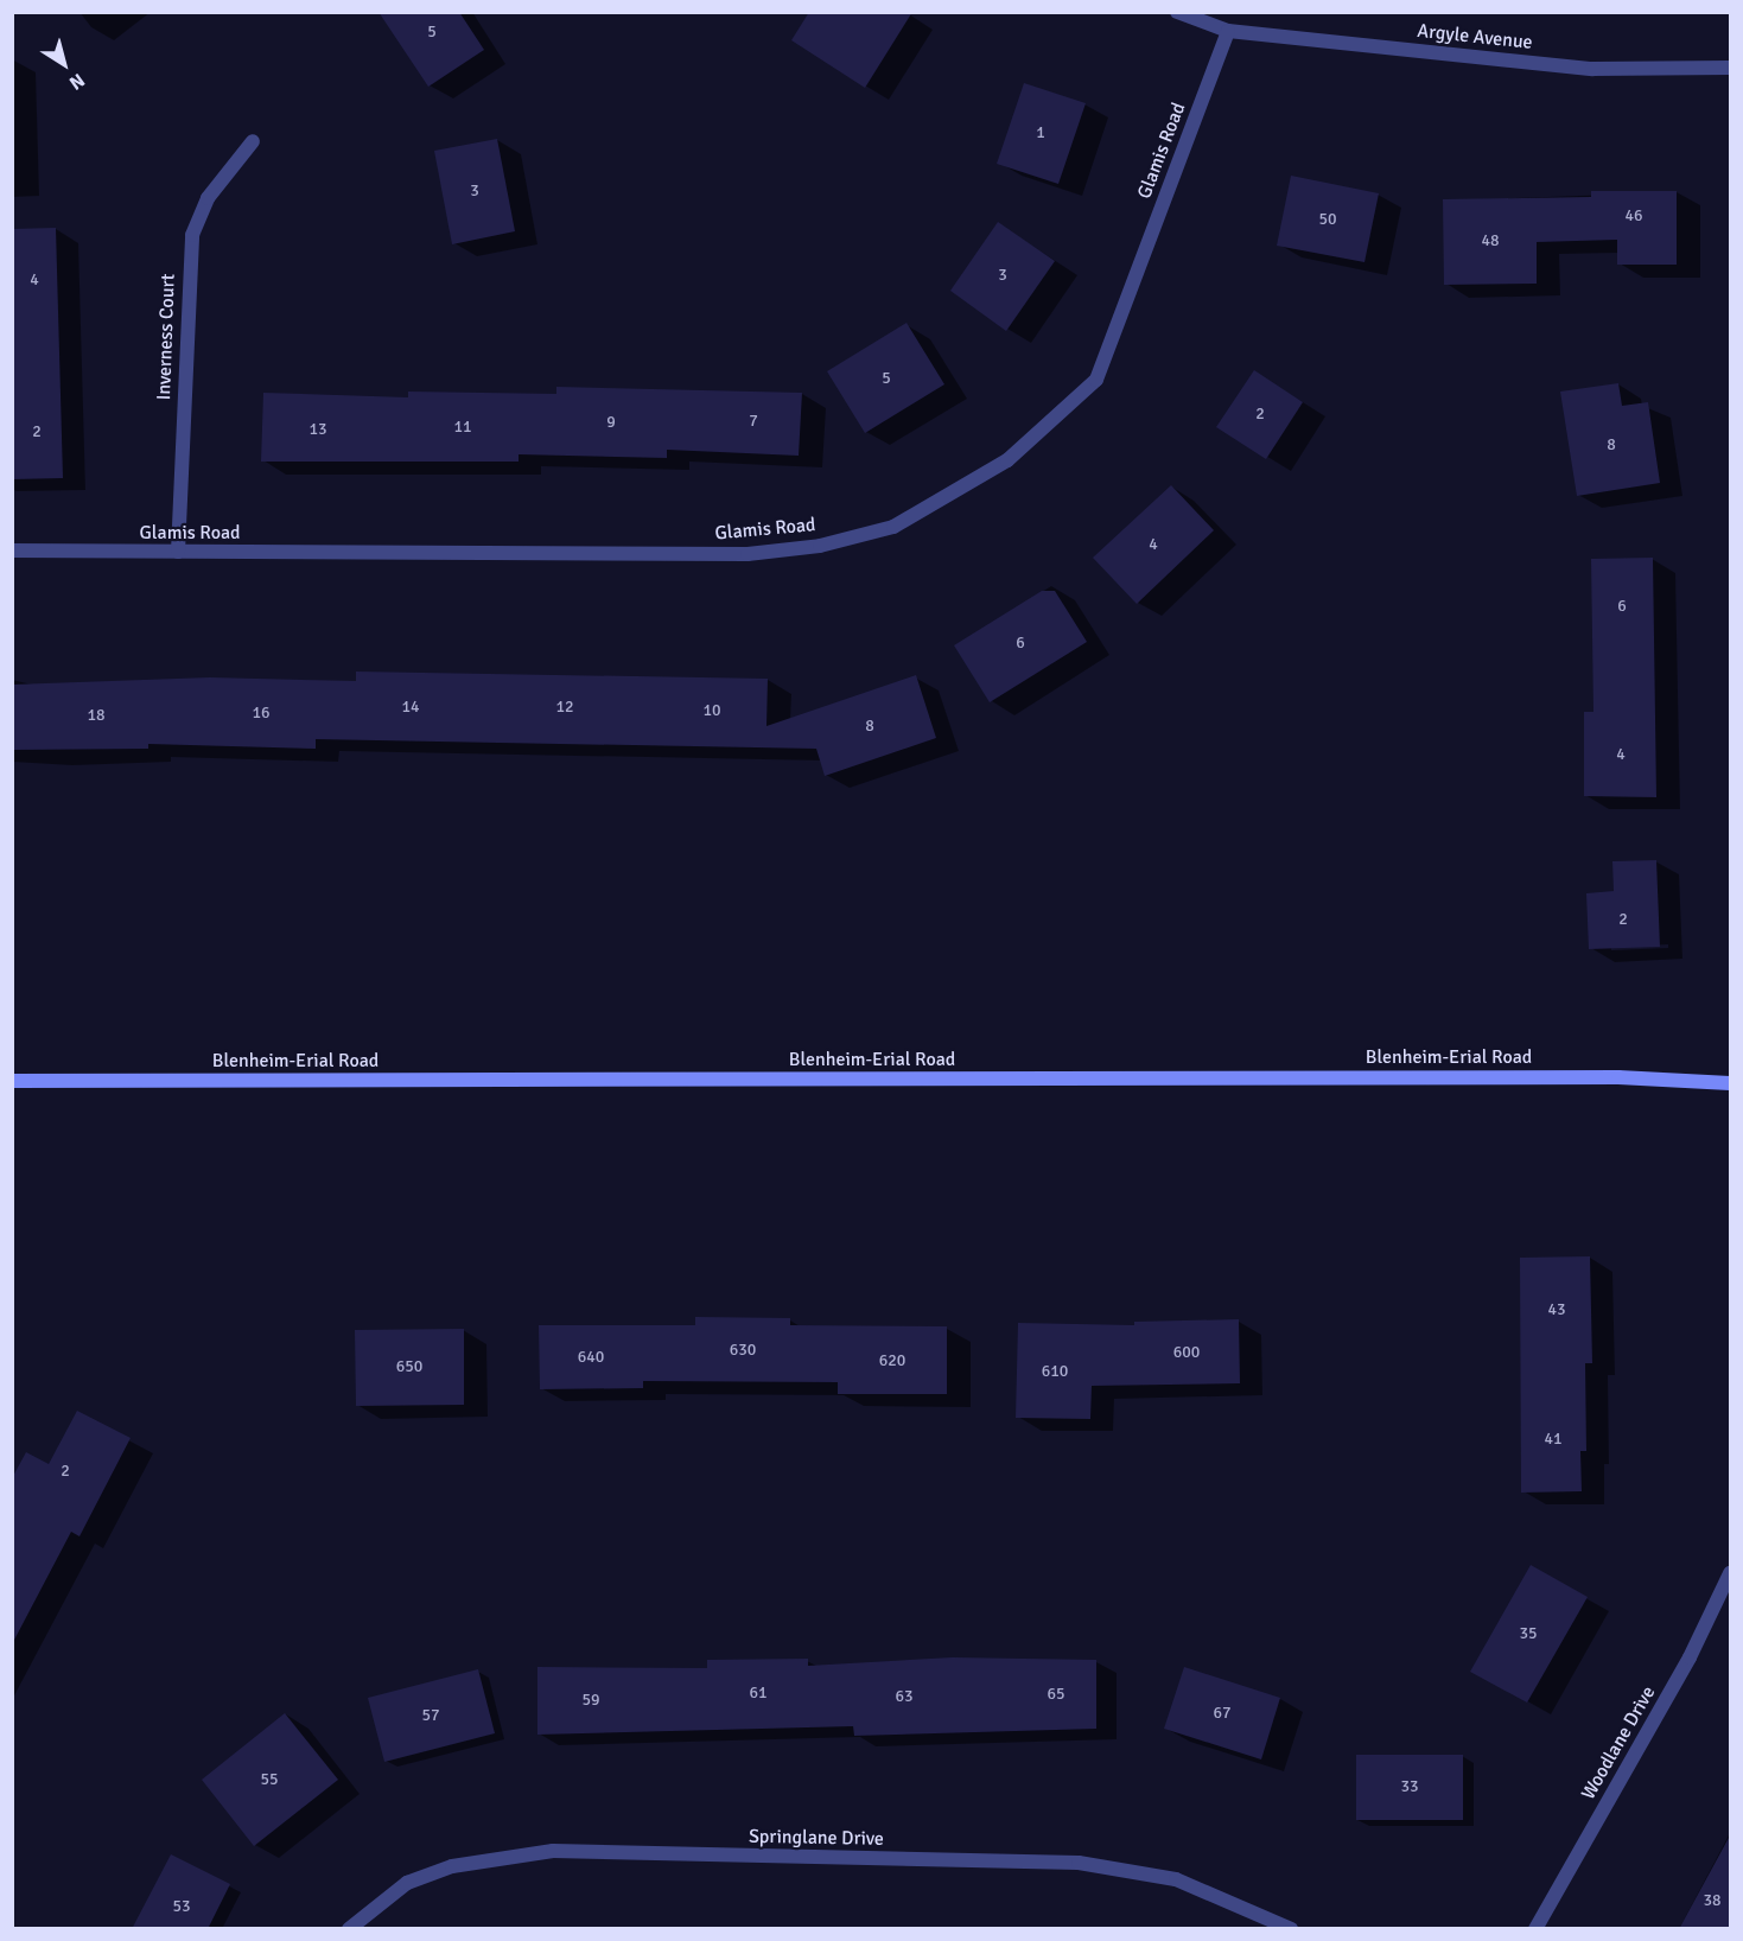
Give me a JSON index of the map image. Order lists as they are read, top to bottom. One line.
{"streets":{"main road":["Blenheim-Erial Road"],"street":["Argyle Avenue","Glamis Road","Inverness Court","Woodlane Drive","Springlane Drive"]},"crossings":[["Argyle Avenue","Glamis Road"],["Glamis Road","Inverness Court"]],"house_numbers":["5","1","3","46","50","48","3","4","5","2","7","9","11","13","2","8","4","6","6","14","12","10","16","18","8","4","2","43","630","600","640","620","650","610","41","2","35","61","65","63","59","67","57","55","33","38","53"],"north":"bottom right"}
